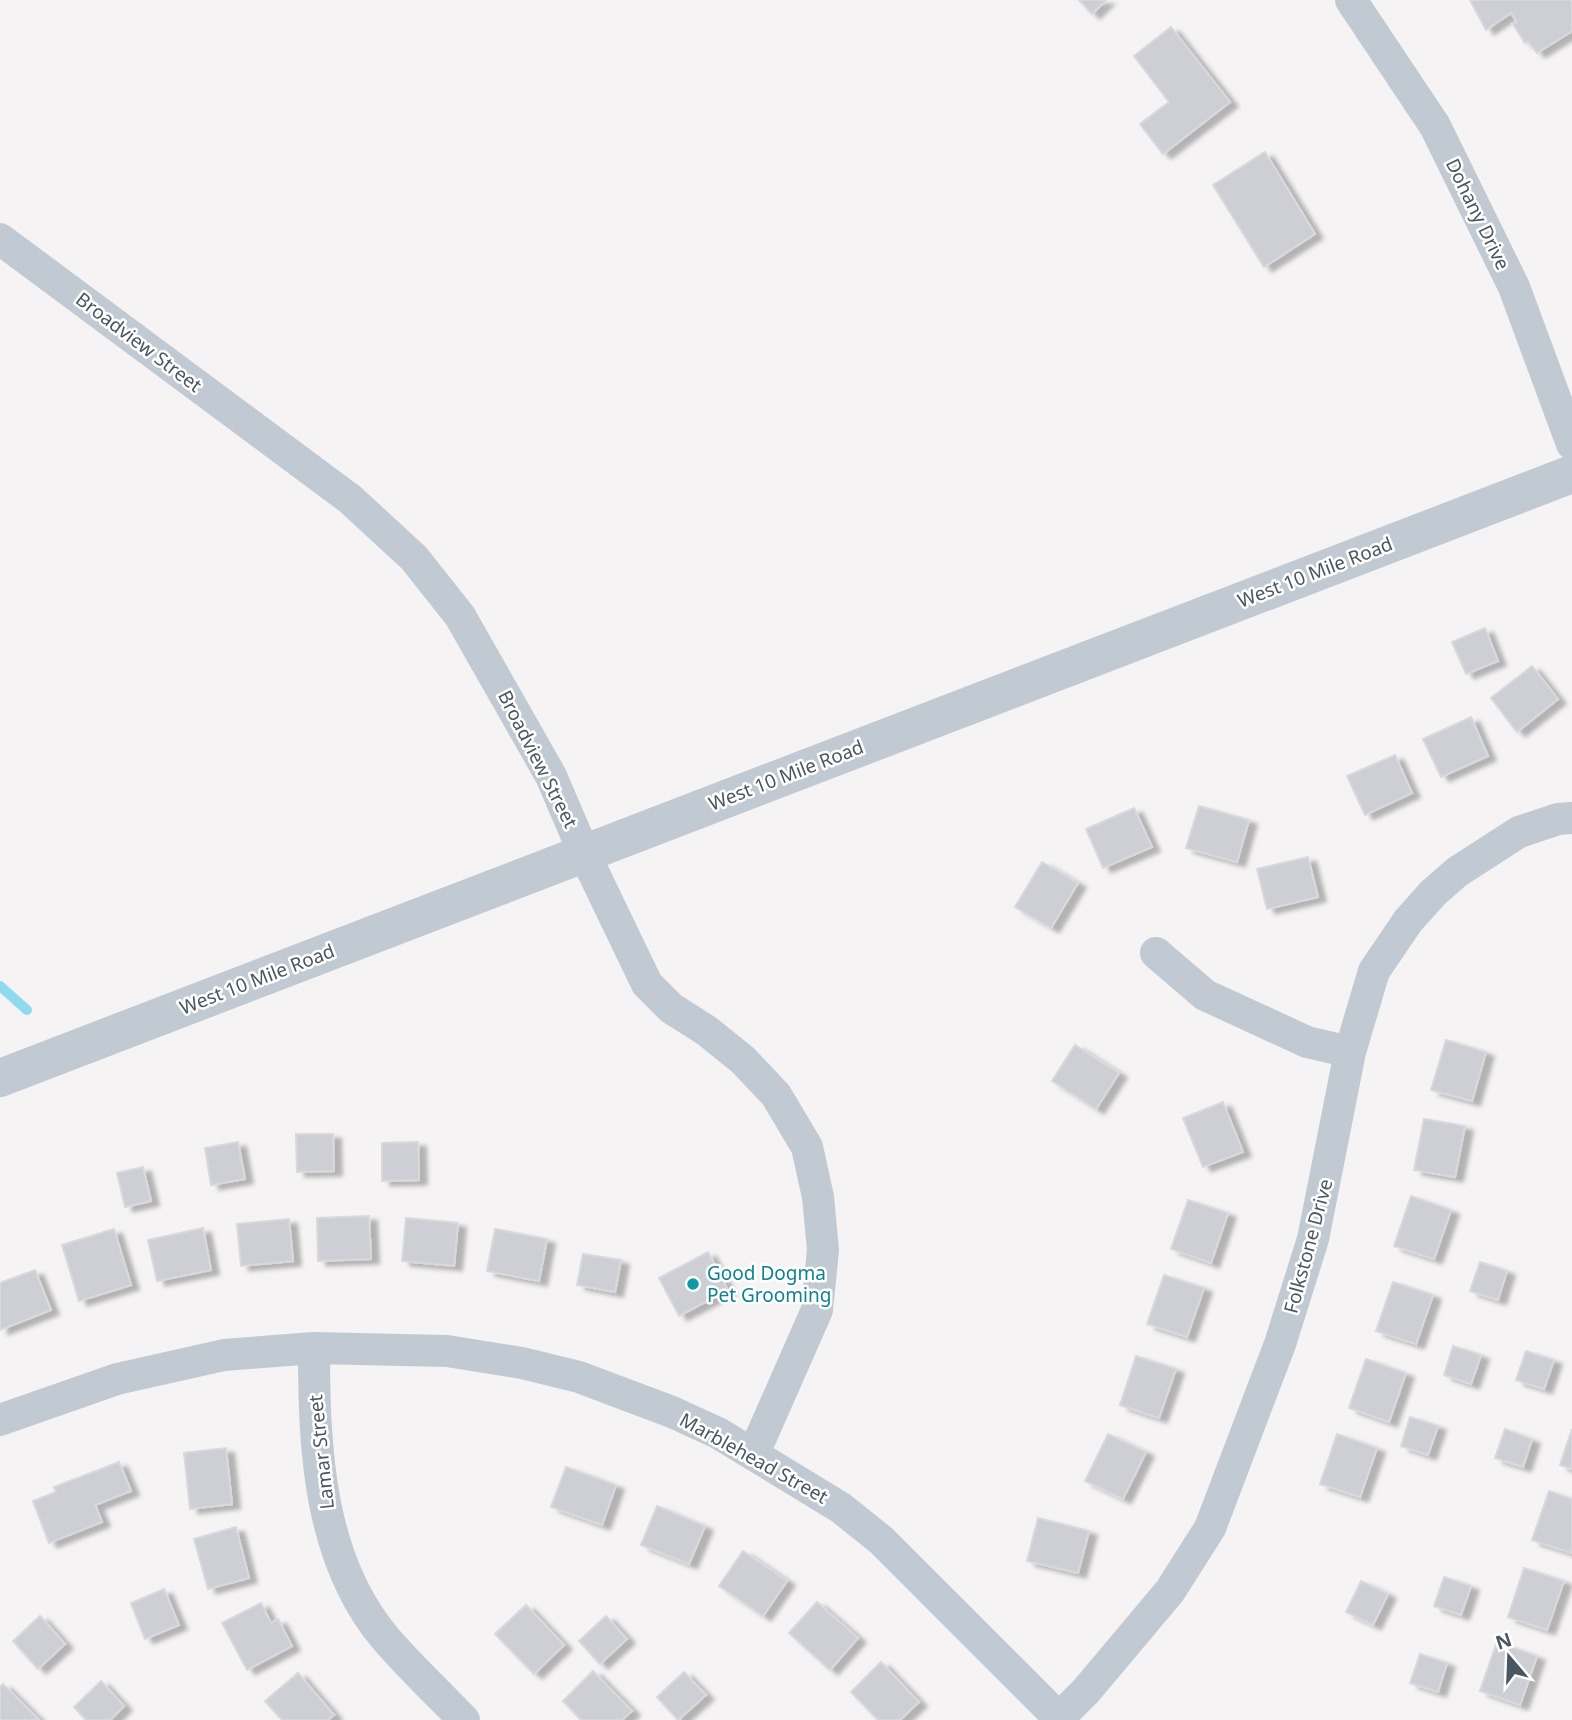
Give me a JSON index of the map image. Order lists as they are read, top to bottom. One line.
{"streets":{"street":["Dohany Drive","Broadview Street","West 10 Mile Road","Folkstone Drive","Lamar Street","Marblehead Street"]},"crossings":[["Broadview Street","West 10 Mile Road"],["Broadview Street","Marblehead Street"],["Folkstone Drive","Marblehead Street"],["Lamar Street","Marblehead Street"]],"places":["Good Dogma Pet Grooming"],"north":"top"}
